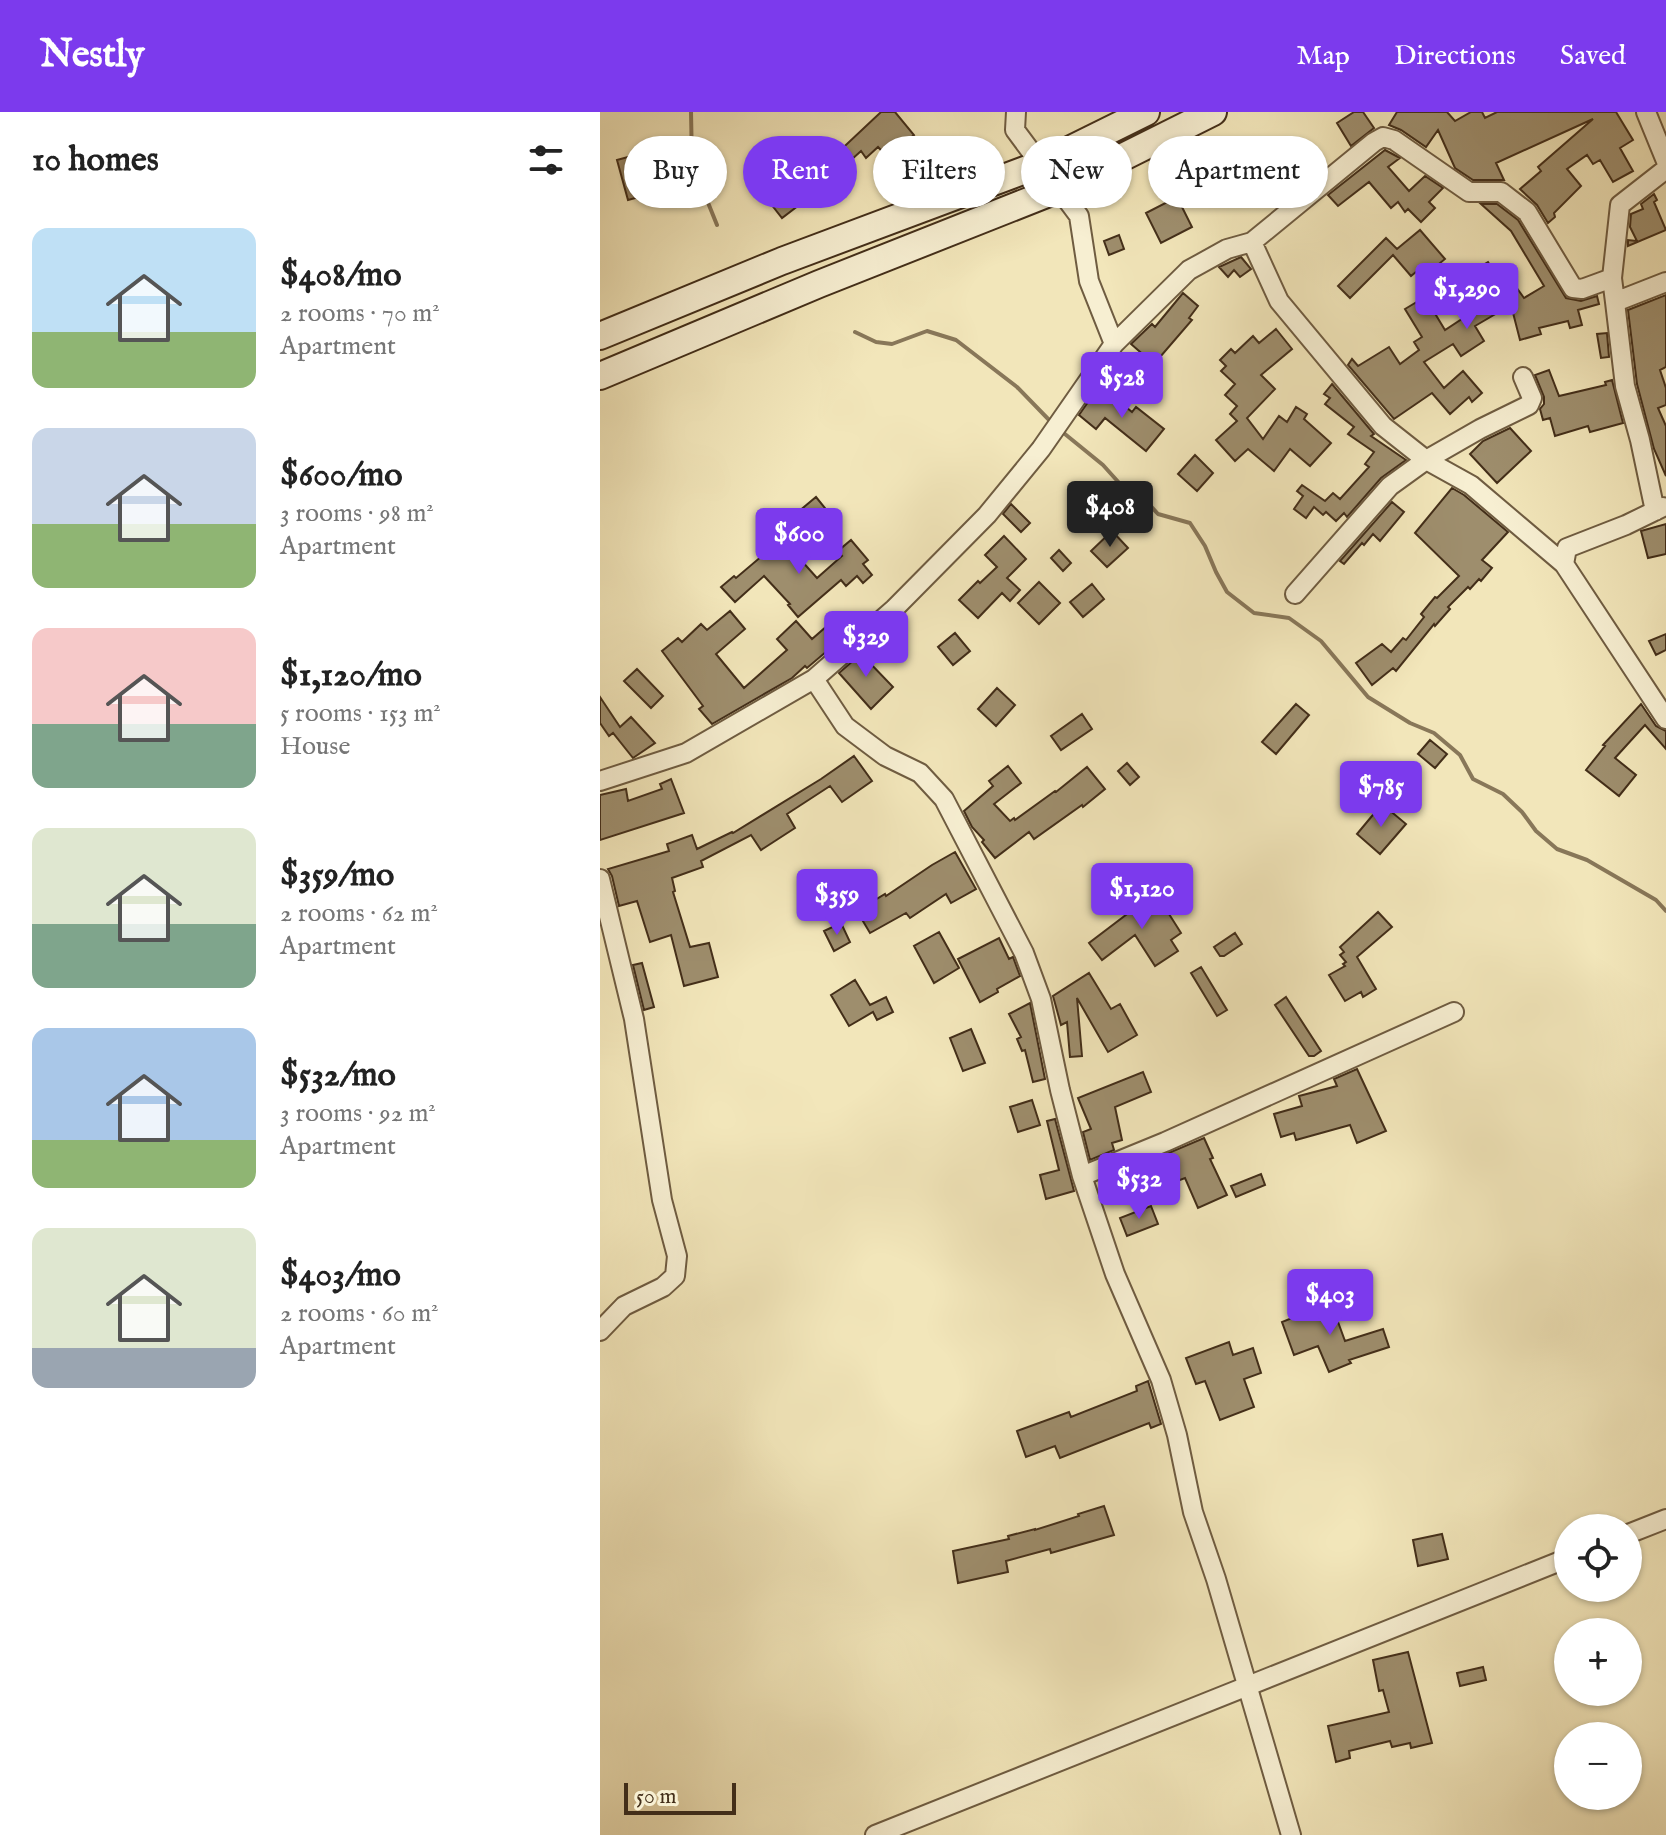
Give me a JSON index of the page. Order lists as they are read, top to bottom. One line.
{"scale_bar":"50 m","page":{"header":"Nestly","nav":["Map","Directions","Saved"],"heading":"10 homes","chip":["Buy","Rent","Filters","New","Apartment"],"list":[{"name":"$408/mo","note":"2 rooms · 70 m² · Apartment"},{"name":"$600/mo","note":"3 rooms · 98 m² · Apartment"},{"name":"$1,120/mo","note":"5 rooms · 153 m² · House"},{"name":"$359/mo","note":"2 rooms · 62 m² · Apartment"},{"name":"$532/mo","note":"3 rooms · 92 m² · Apartment"},{"name":"$403/mo","note":"2 rooms · 60 m² · Apartment"}],"price":["$1,290","$528","$408","$600","$329","$785","$1,120","$359","$532","$403"],"map_buttons":["+","−"],"scale":"50 m"}}
